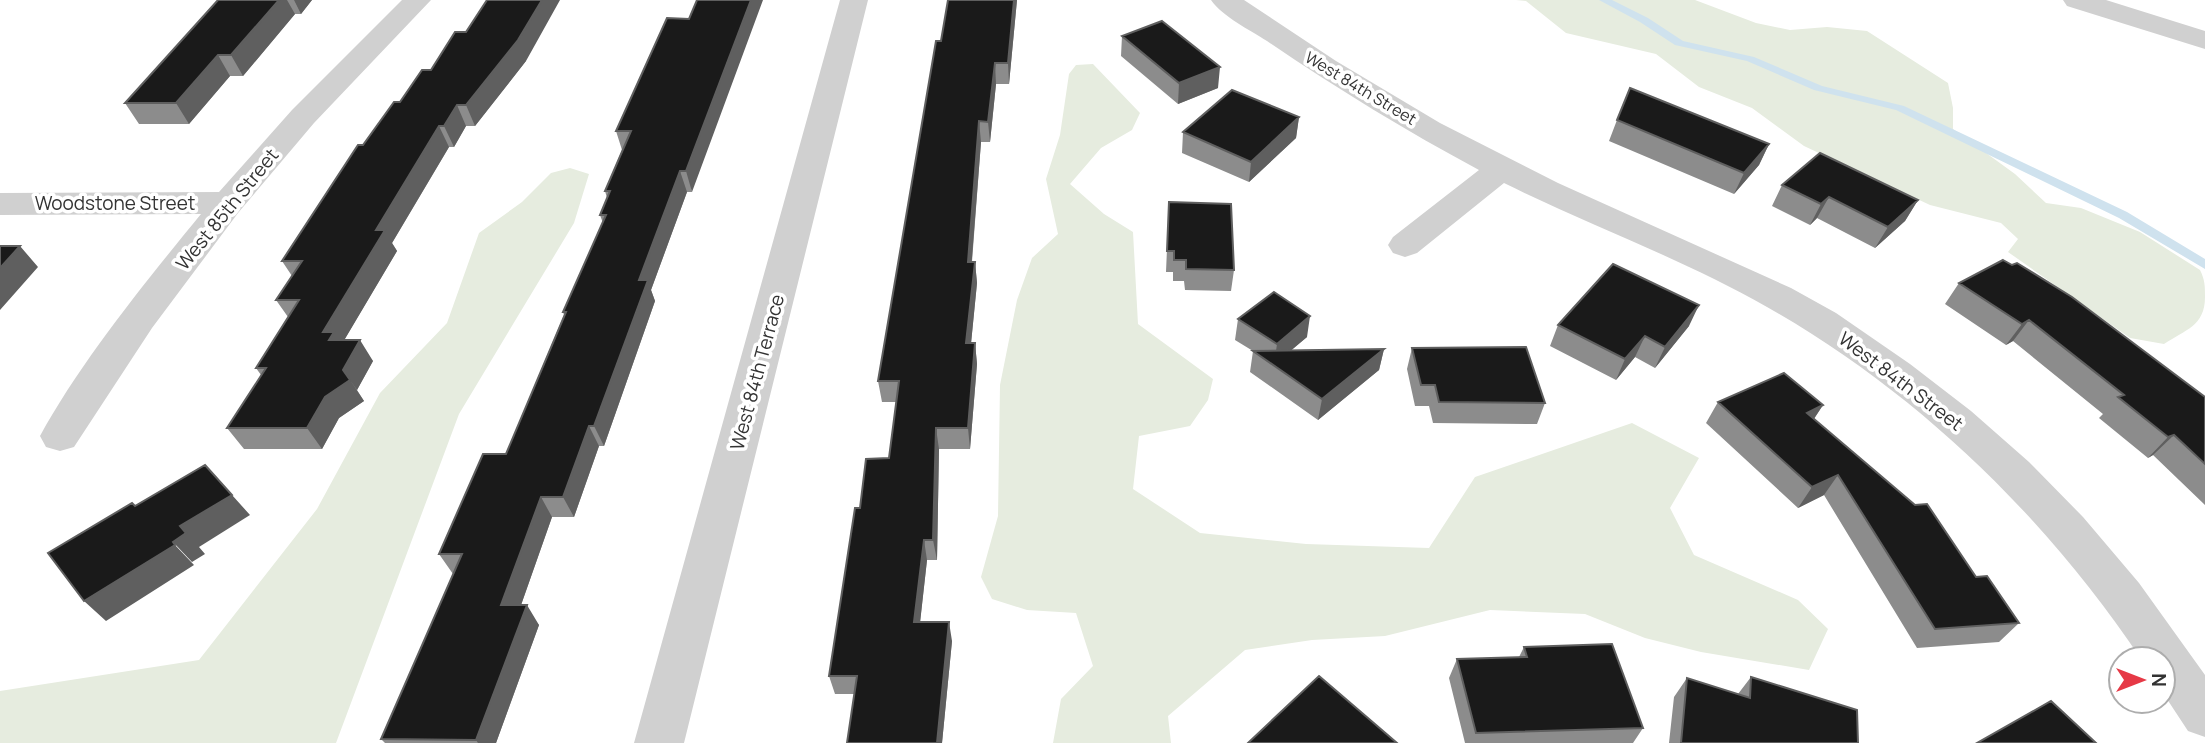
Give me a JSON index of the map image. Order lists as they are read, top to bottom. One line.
{"streets":{"street":["West 84th Street","Woodstone Street","West 85th Street","West 84th Terrace"]},"crossings":[["Woodstone Street","West 85th Street"]],"north":"right"}
